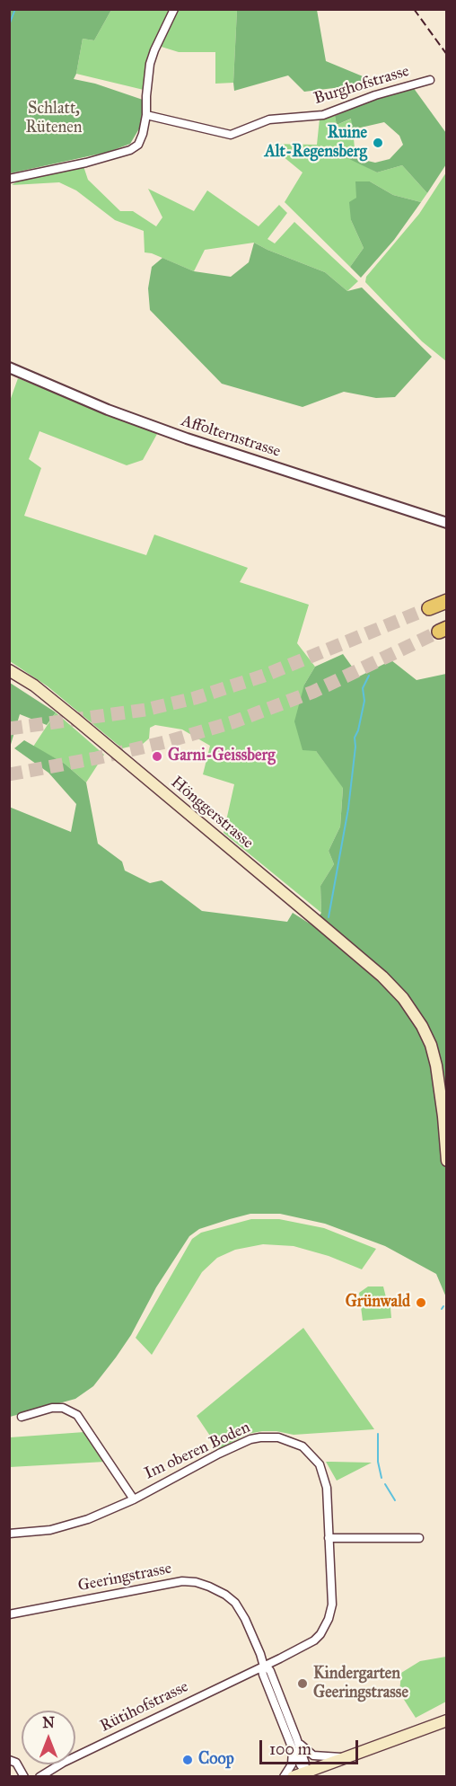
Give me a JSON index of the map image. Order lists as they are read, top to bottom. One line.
{"streets":{"main road":["Hönggerstrasse"],"street":["Burghofstrasse","Affolternstrasse","Im oberen Boden","Geeringstrasse","Rütihofstrasse"]},"crossings":[["Im oberen Boden","Geeringstrasse"],["Im oberen Boden","Rütihofstrasse"],["Geeringstrasse","Rütihofstrasse"]],"parks":["Schlatt, Rütenen"],"places":["Ruine Alt-Regensberg","Garni-Geissberg","Grünwald","Kindergarten Geeringstrasse","Coop"],"scale_bar":"100 m","north":"top"}
